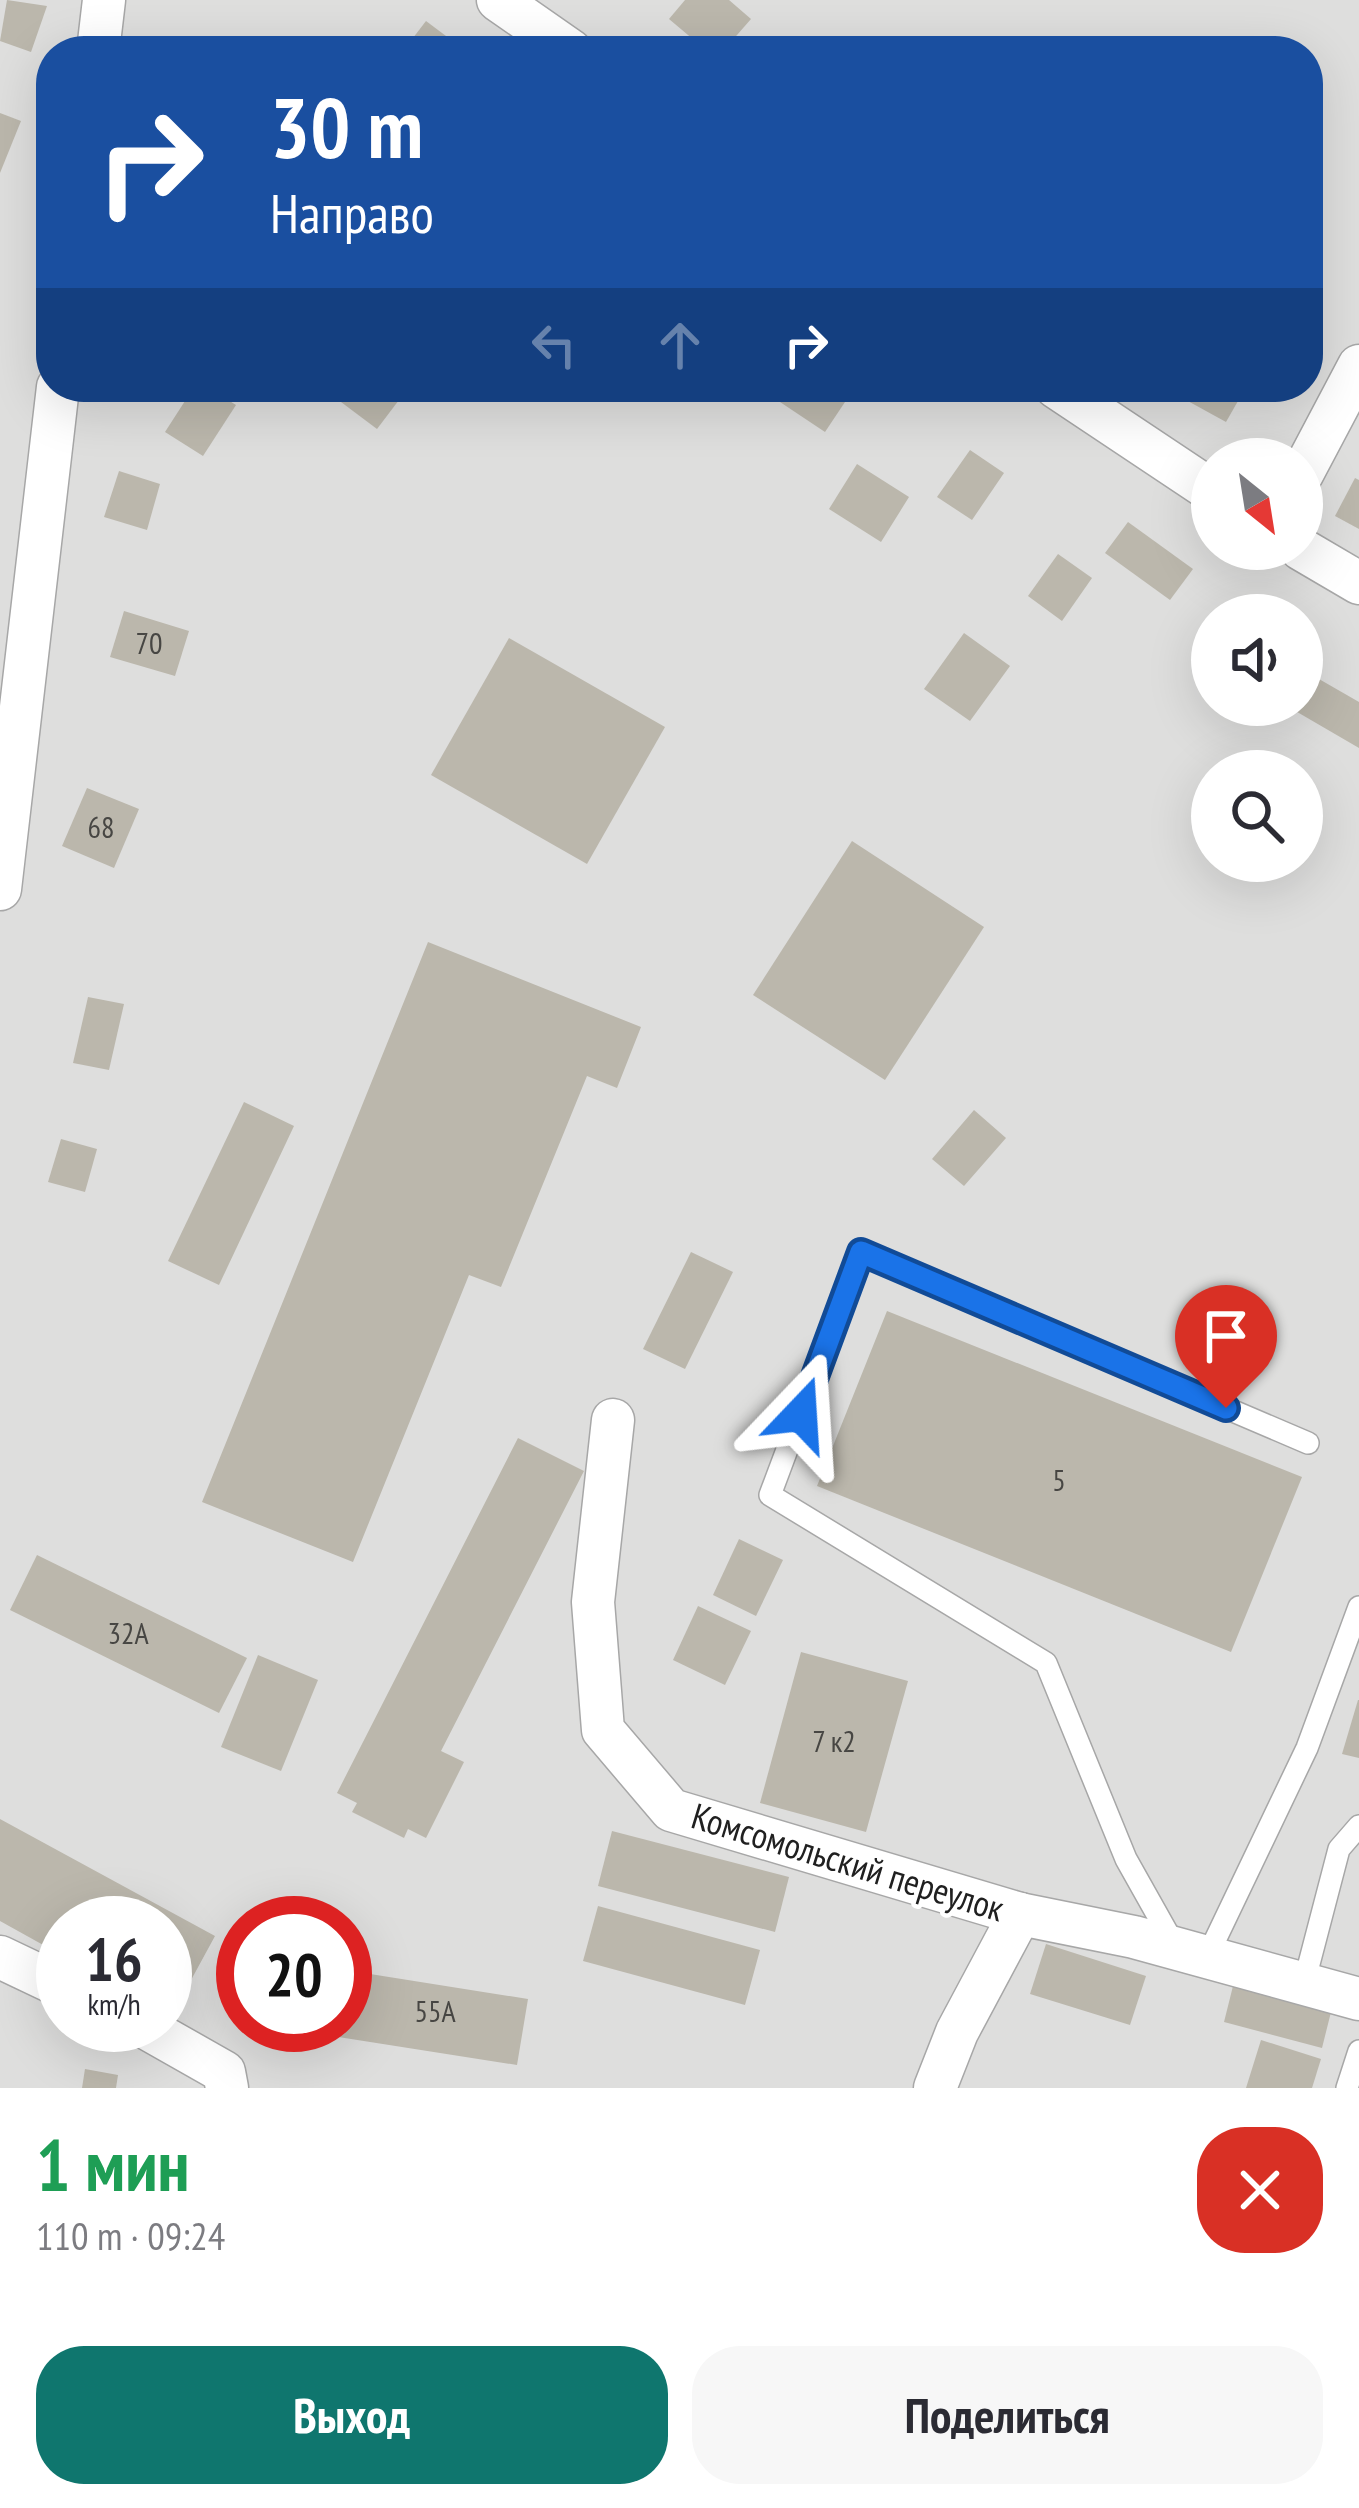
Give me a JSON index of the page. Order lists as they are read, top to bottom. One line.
{"streets":{"street":["Комсомольский переулок"]},"house_numbers":["70","68","5","32А","7 к2","55А"],"north":"bottom right","page":{"turn":["30 m","Направо"],"speed":"16 km/h","limit":"20","heading":["1 мин","110 m · 09:24"],"buttons":["Выход","Поделиться"]}}
